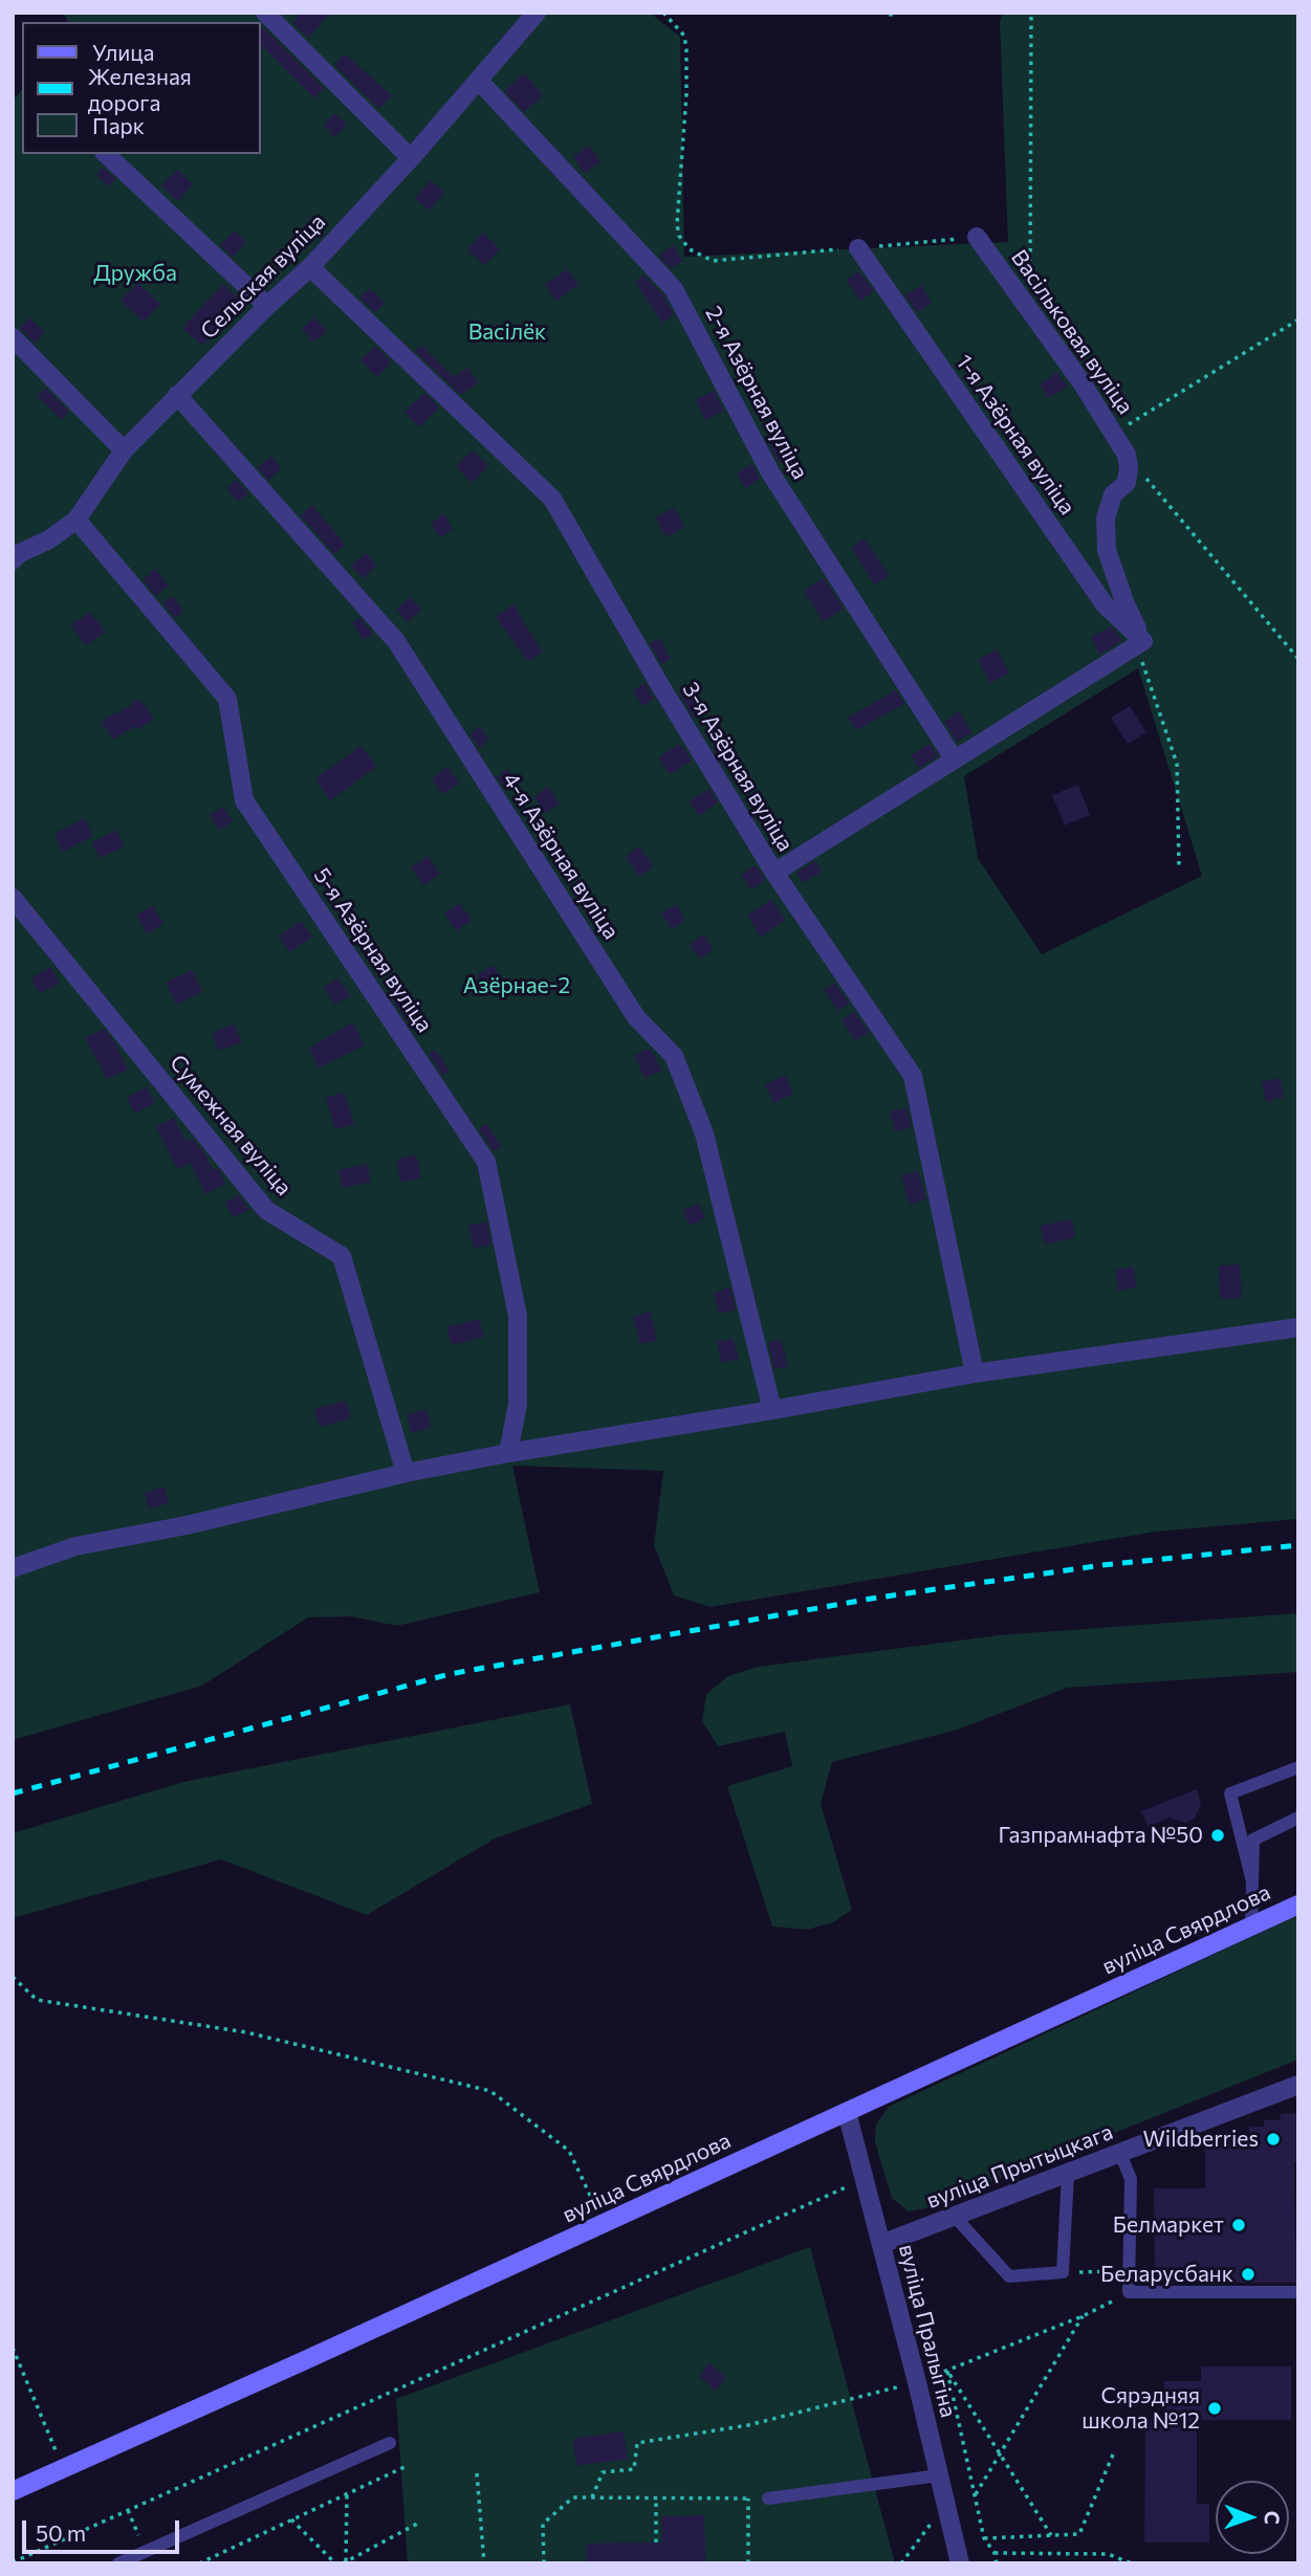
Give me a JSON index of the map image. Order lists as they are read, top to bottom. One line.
{"streets":{"main road":["вуліца Свярдлова"],"street":["Сельская вуліца","Васільковая вуліца","2-я Азёрная вуліца","1-я Азёрная вуліца","3-я Азёрная вуліца","4-я Азёрная вуліца","5-я Азёрная вуліца","Сумежная вуліца","вуліца Прытыцкага","вуліца Пралыгіна"]},"crossings":[["Сельская вуліца","2-я Азёрная вуліца"],["Сельская вуліца","3-я Азёрная вуліца"],["Сельская вуліца","4-я Азёрная вуліца"],["Сельская вуліца","5-я Азёрная вуліца"],["вуліца Свярдлова","вуліца Пралыгіна"],["вуліца Прытыцкага","вуліца Пралыгіна"]],"parks":["Дружба","Васілёк","Азёрнае-2"],"places":["Газпрамнафта №50","Wildberries","Белмаркет","Беларусбанк","Сярэдняя школа №12"],"legend":["Улица","Железная дорога","Парк"],"scale_bar":"50 m","north":"right"}
